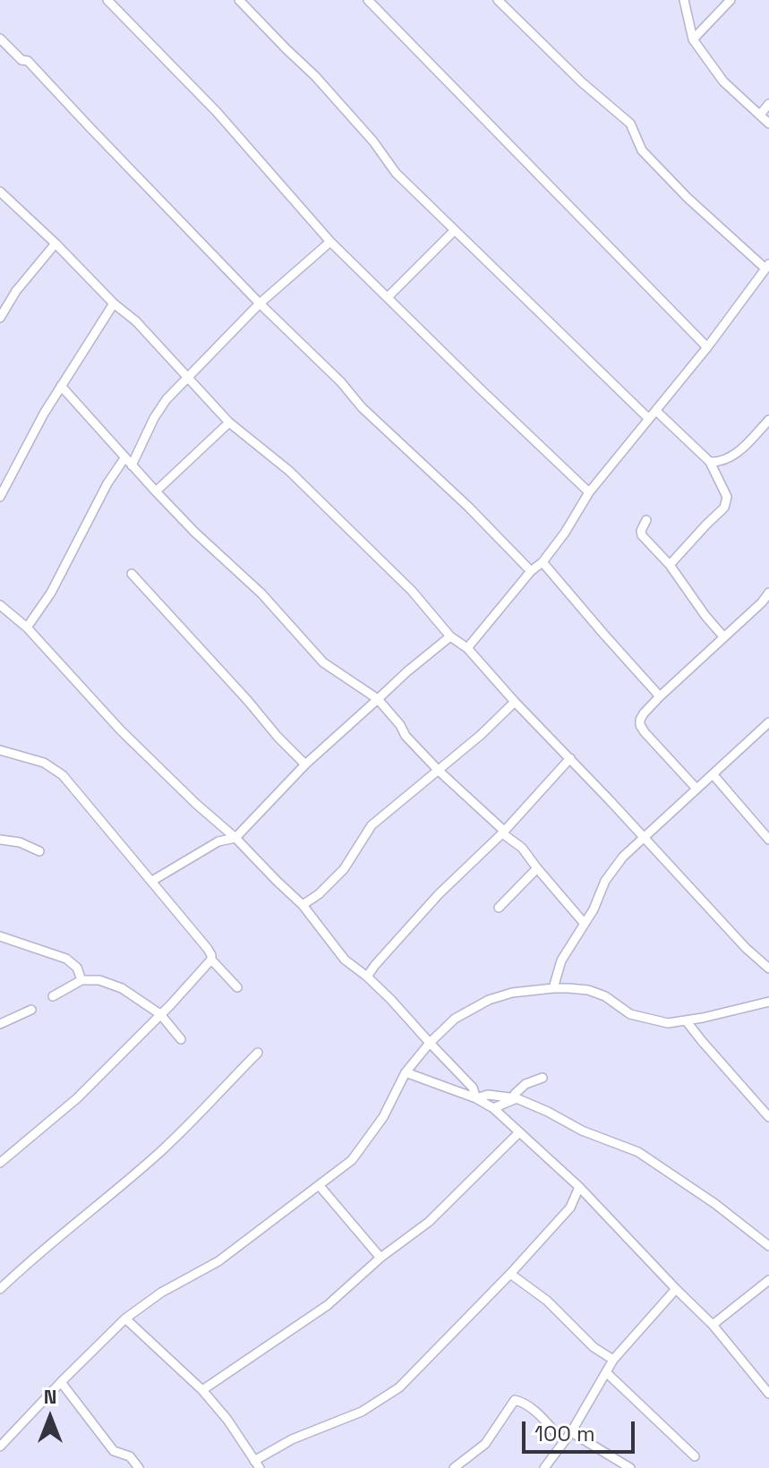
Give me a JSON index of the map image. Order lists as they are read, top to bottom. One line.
{"scale_bar":"100 m","north":"top"}
